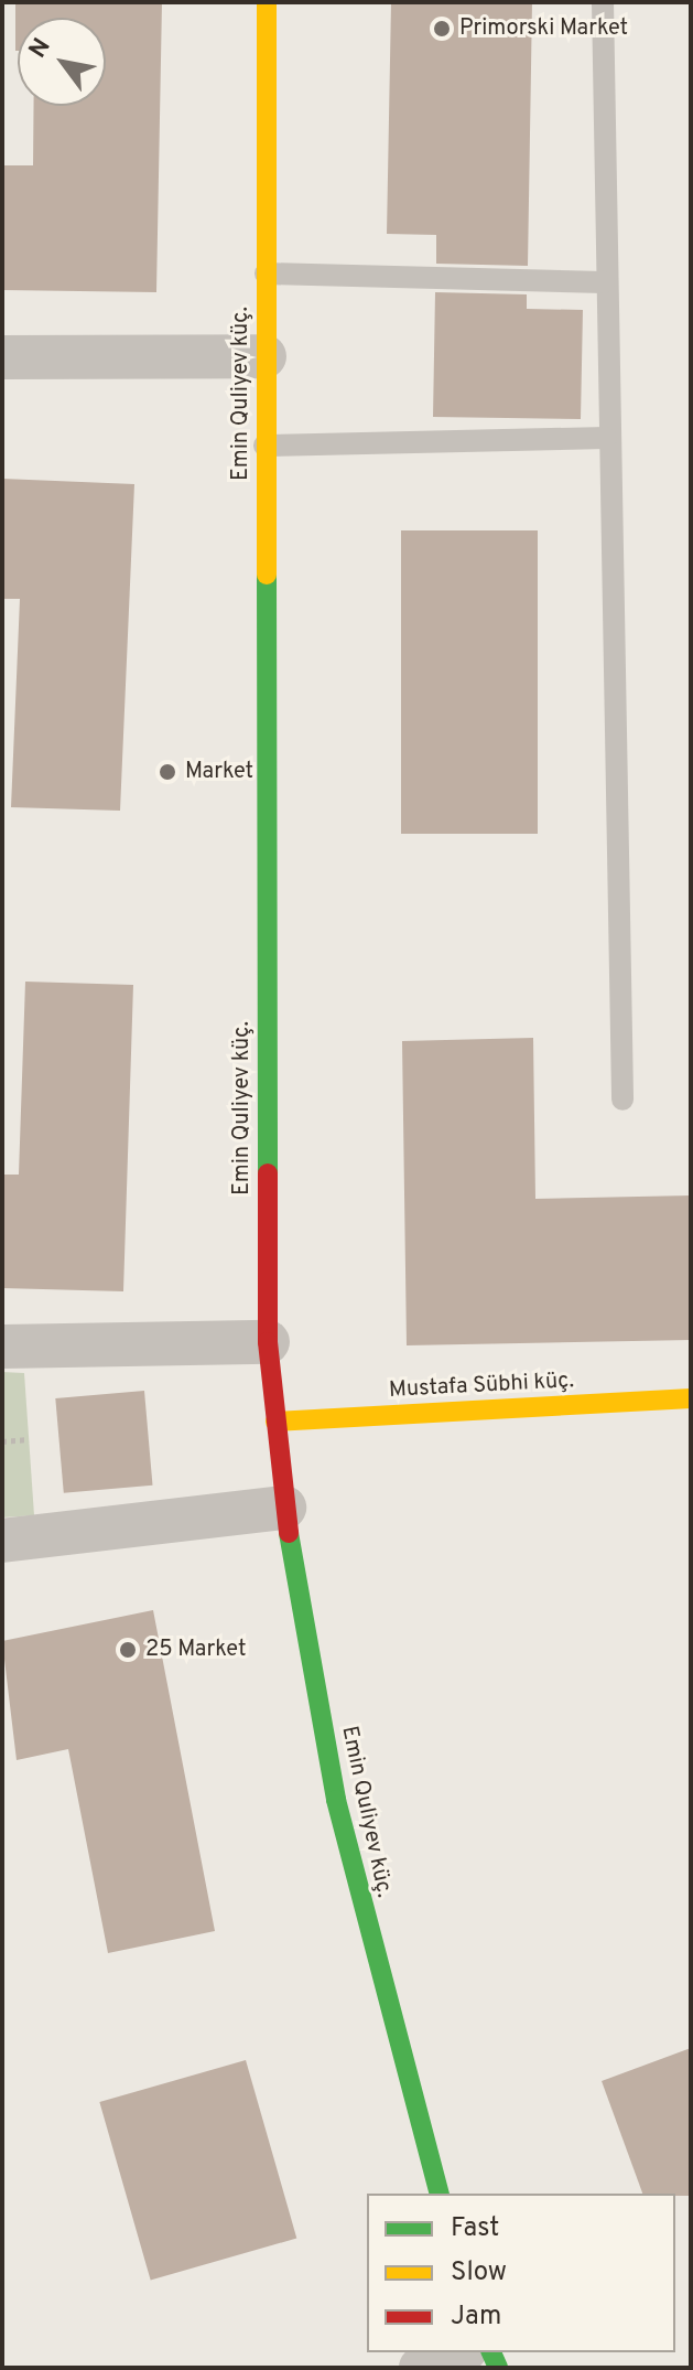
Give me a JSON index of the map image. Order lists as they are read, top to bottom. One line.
{"streets":{"street":["Emin Quliyev küç.","Mustafa Sübhi küç."]},"crossings":[["Emin Quliyev küç.","Mustafa Sübhi küç."]],"places":["Primorski Market","Market","25 Market"],"legend":["Fast","Slow","Jam"],"north":"top left"}
